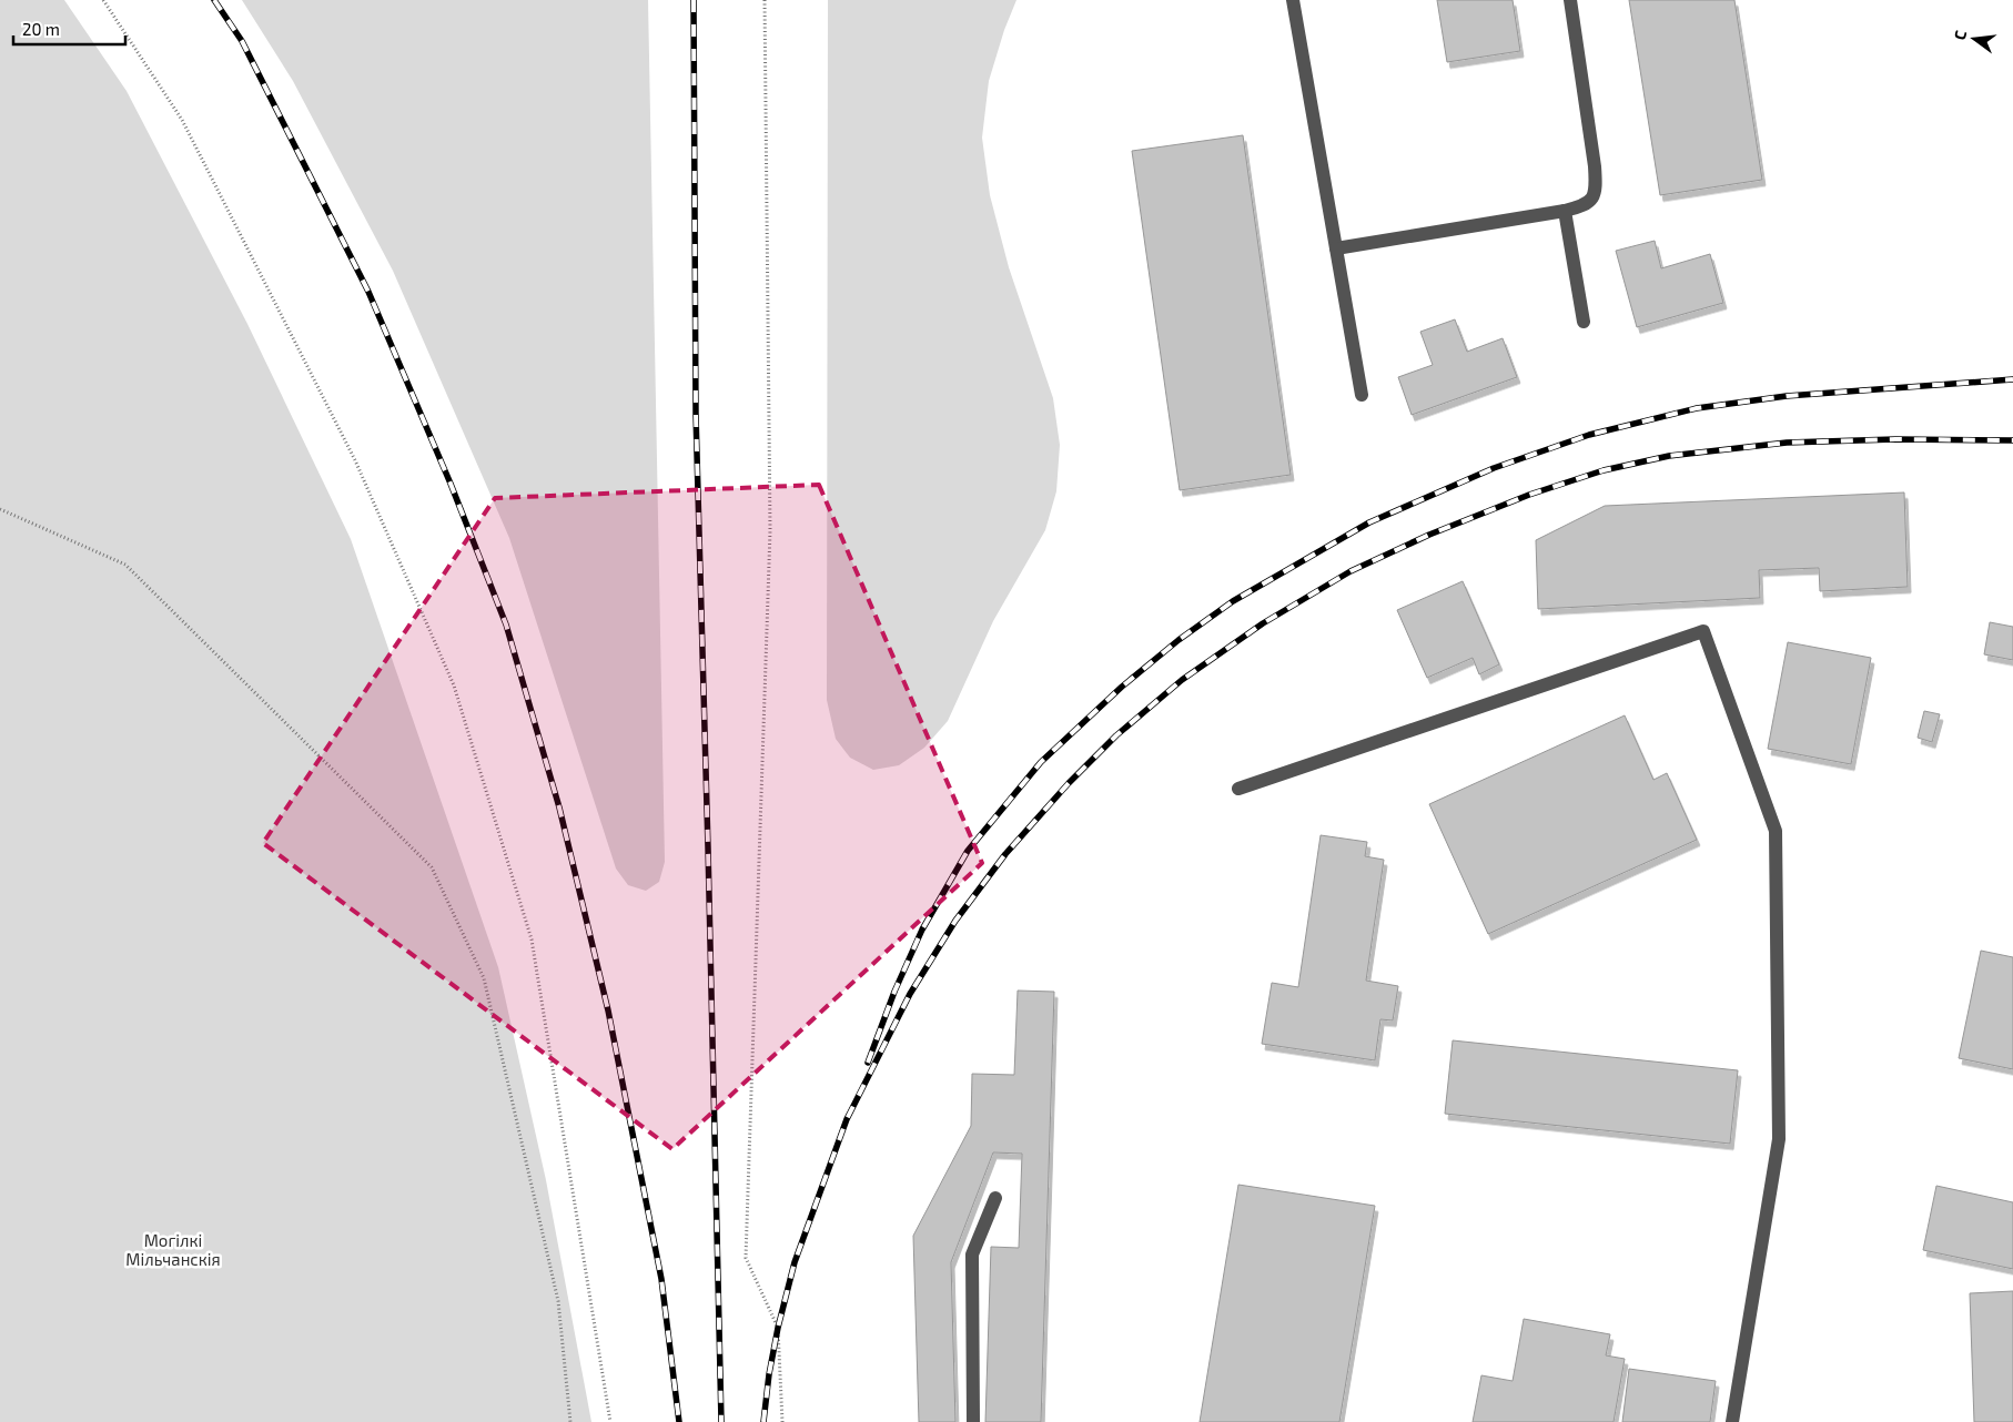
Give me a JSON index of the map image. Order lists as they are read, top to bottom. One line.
{"parks":["Могілкі Мільчанскія"],"scale_bar":"20 m","north":"left"}
